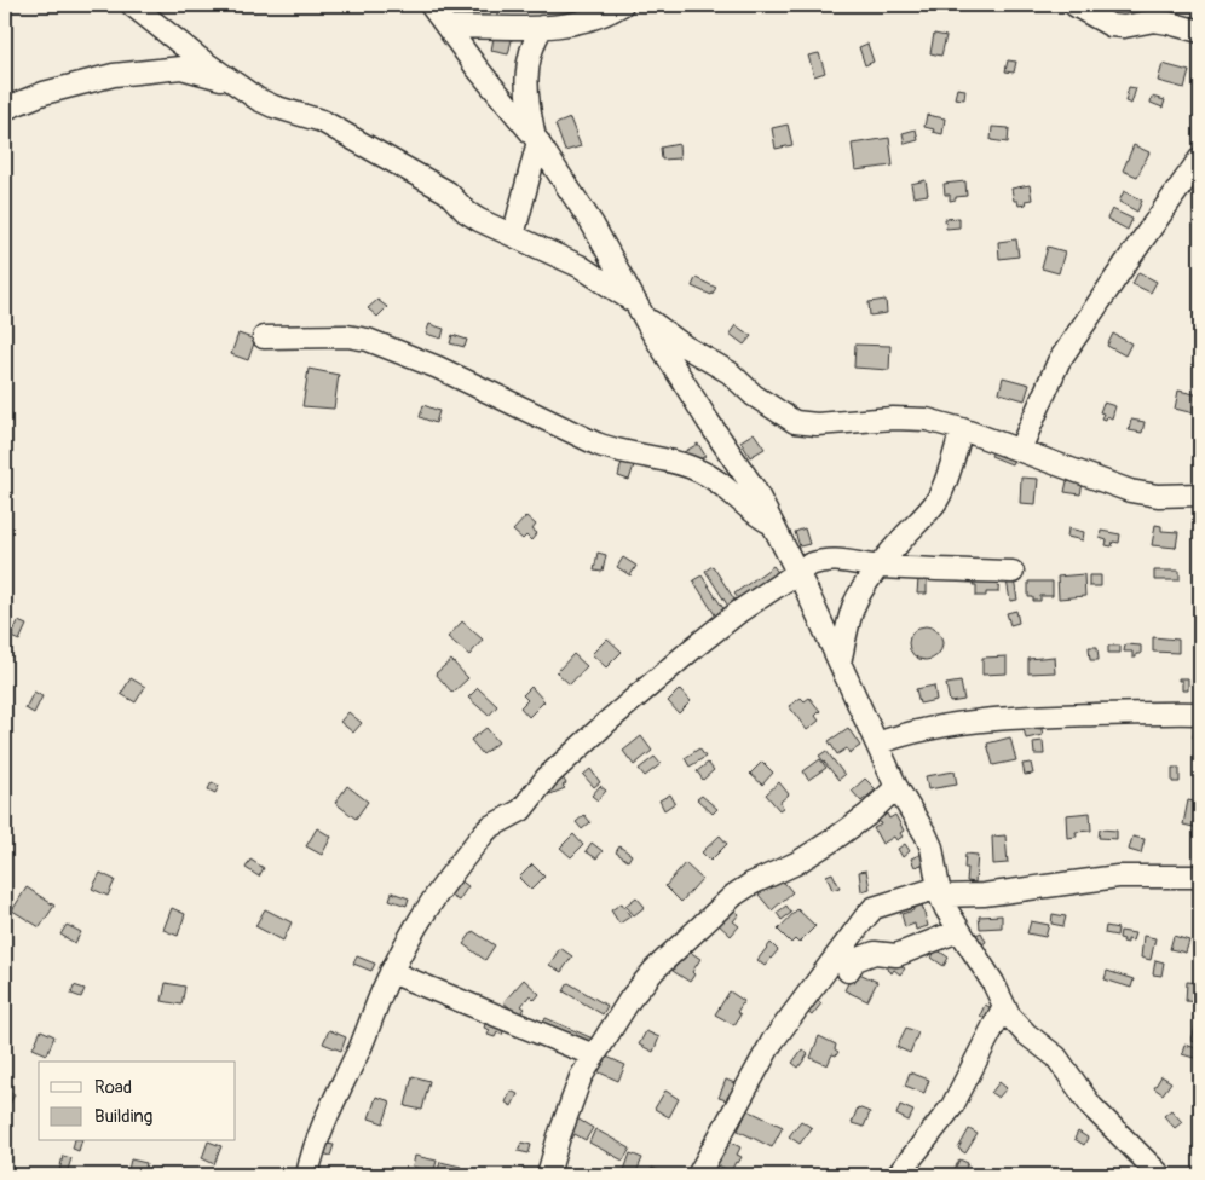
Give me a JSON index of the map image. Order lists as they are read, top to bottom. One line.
{"legend":["Road","Building"]}
